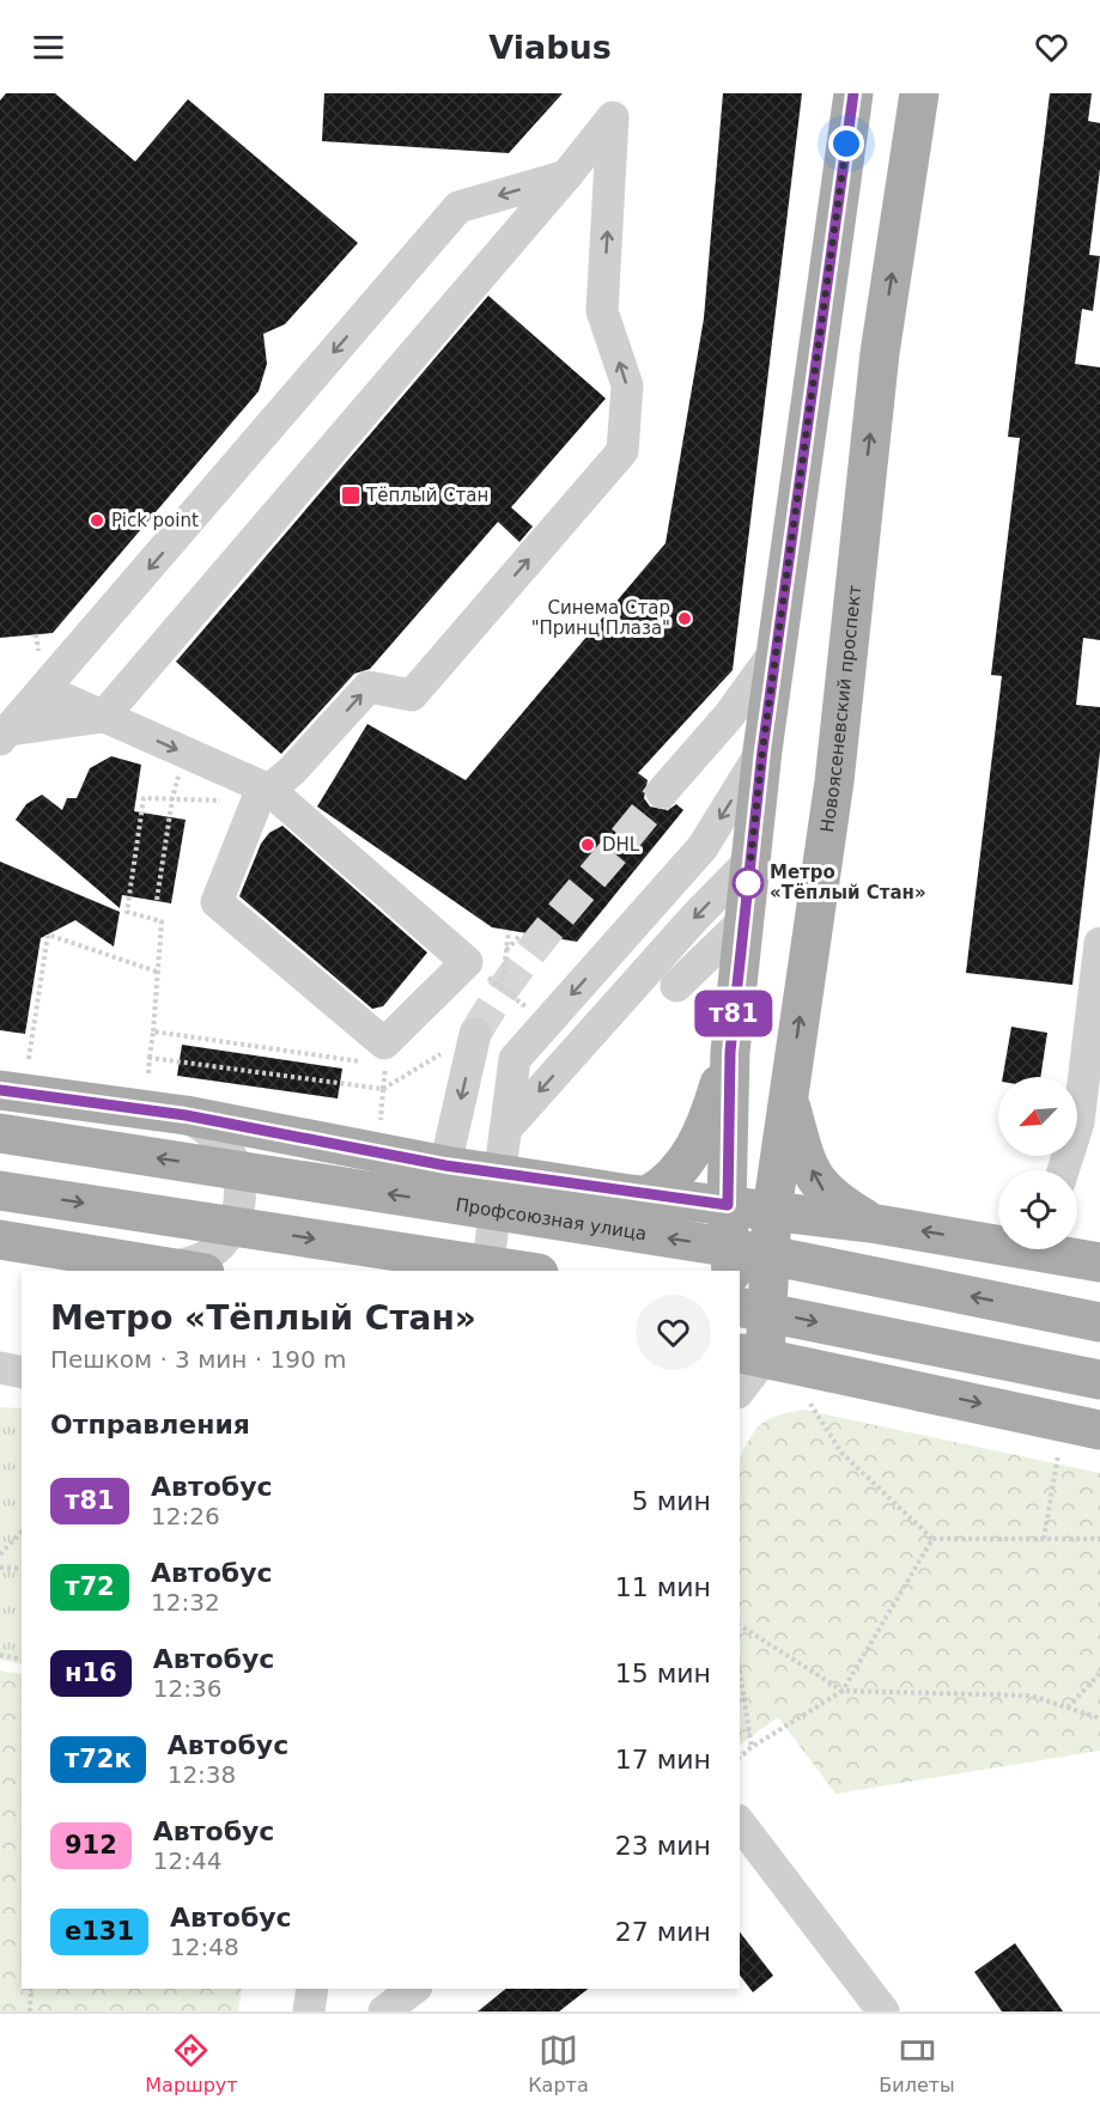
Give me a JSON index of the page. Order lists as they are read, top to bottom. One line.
{"streets":{"main road":["Новоясеневский проспект","Профсоюзная улица"]},"crossings":[["Новоясеневский проспект","Профсоюзная улица"]],"places":{"transit":["Тёплый Стан"],"other":["Pick point","Синема Стар \"Принц Плаза\"","DHL","Метро «Тёплый Стан»"]},"lines":["bus line т81"],"north":"bottom left","page":{"header":"Viabus","on_map":"т81","heading":[["Метро «Тёплый Стан»","Пешком · 3 мин · 190 m"],"Отправления"],"list":[{"mark":"т81","name":"Автобус","note":"12:26","value":"5 мин"},{"mark":"т72","name":"Автобус","note":"12:32","value":"11 мин"},{"mark":"н16","name":"Автобус","note":"12:36","value":"15 мин"},{"mark":"т72к","name":"Автобус","note":"12:38","value":"17 мин"},{"mark":"912","name":"Автобус","note":"12:44","value":"23 мин"},{"mark":"е131","name":"Автобус","note":"12:48","value":"27 мин"}],"tabs":["Маршрут","Карта","Билеты"]}}
